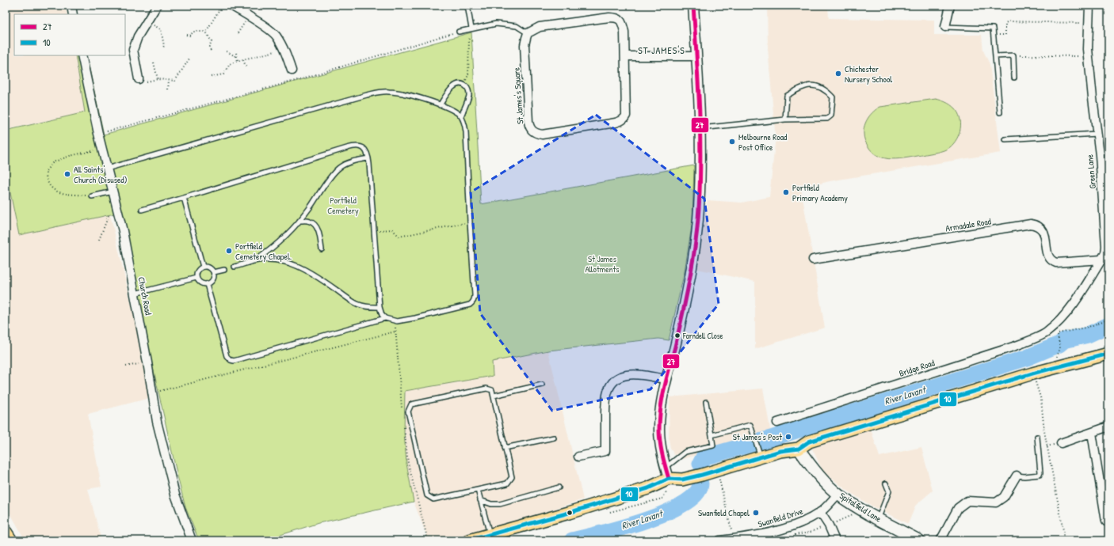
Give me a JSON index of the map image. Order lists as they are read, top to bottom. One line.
{"streets":{"main road":["Spitalfield Lane"],"street":["St James's Square","Green Lane","Armadale Road","Church Road","Bridge Road","Swanfield Drive"]},"crossings":[["Green Lane","Armadale Road"],["Green Lane","Bridge Road"],["Spitalfield Lane","Swanfield Drive"]],"districts":["ST JAMES'S"],"water":["River Lavant"],"parks":["Portfield Cemetery","St James Allotments"],"places":["Chichester Nursery School","Melbourne Road Post Office","All Saints' Church (Disused)","Portfield Primary Academy","Portfield Cemetery Chapel.","Farndell Close","St James's Post","Swanfield Chapel"],"lines":["transit line 27","transit line 10"],"legend":["27","10"]}
